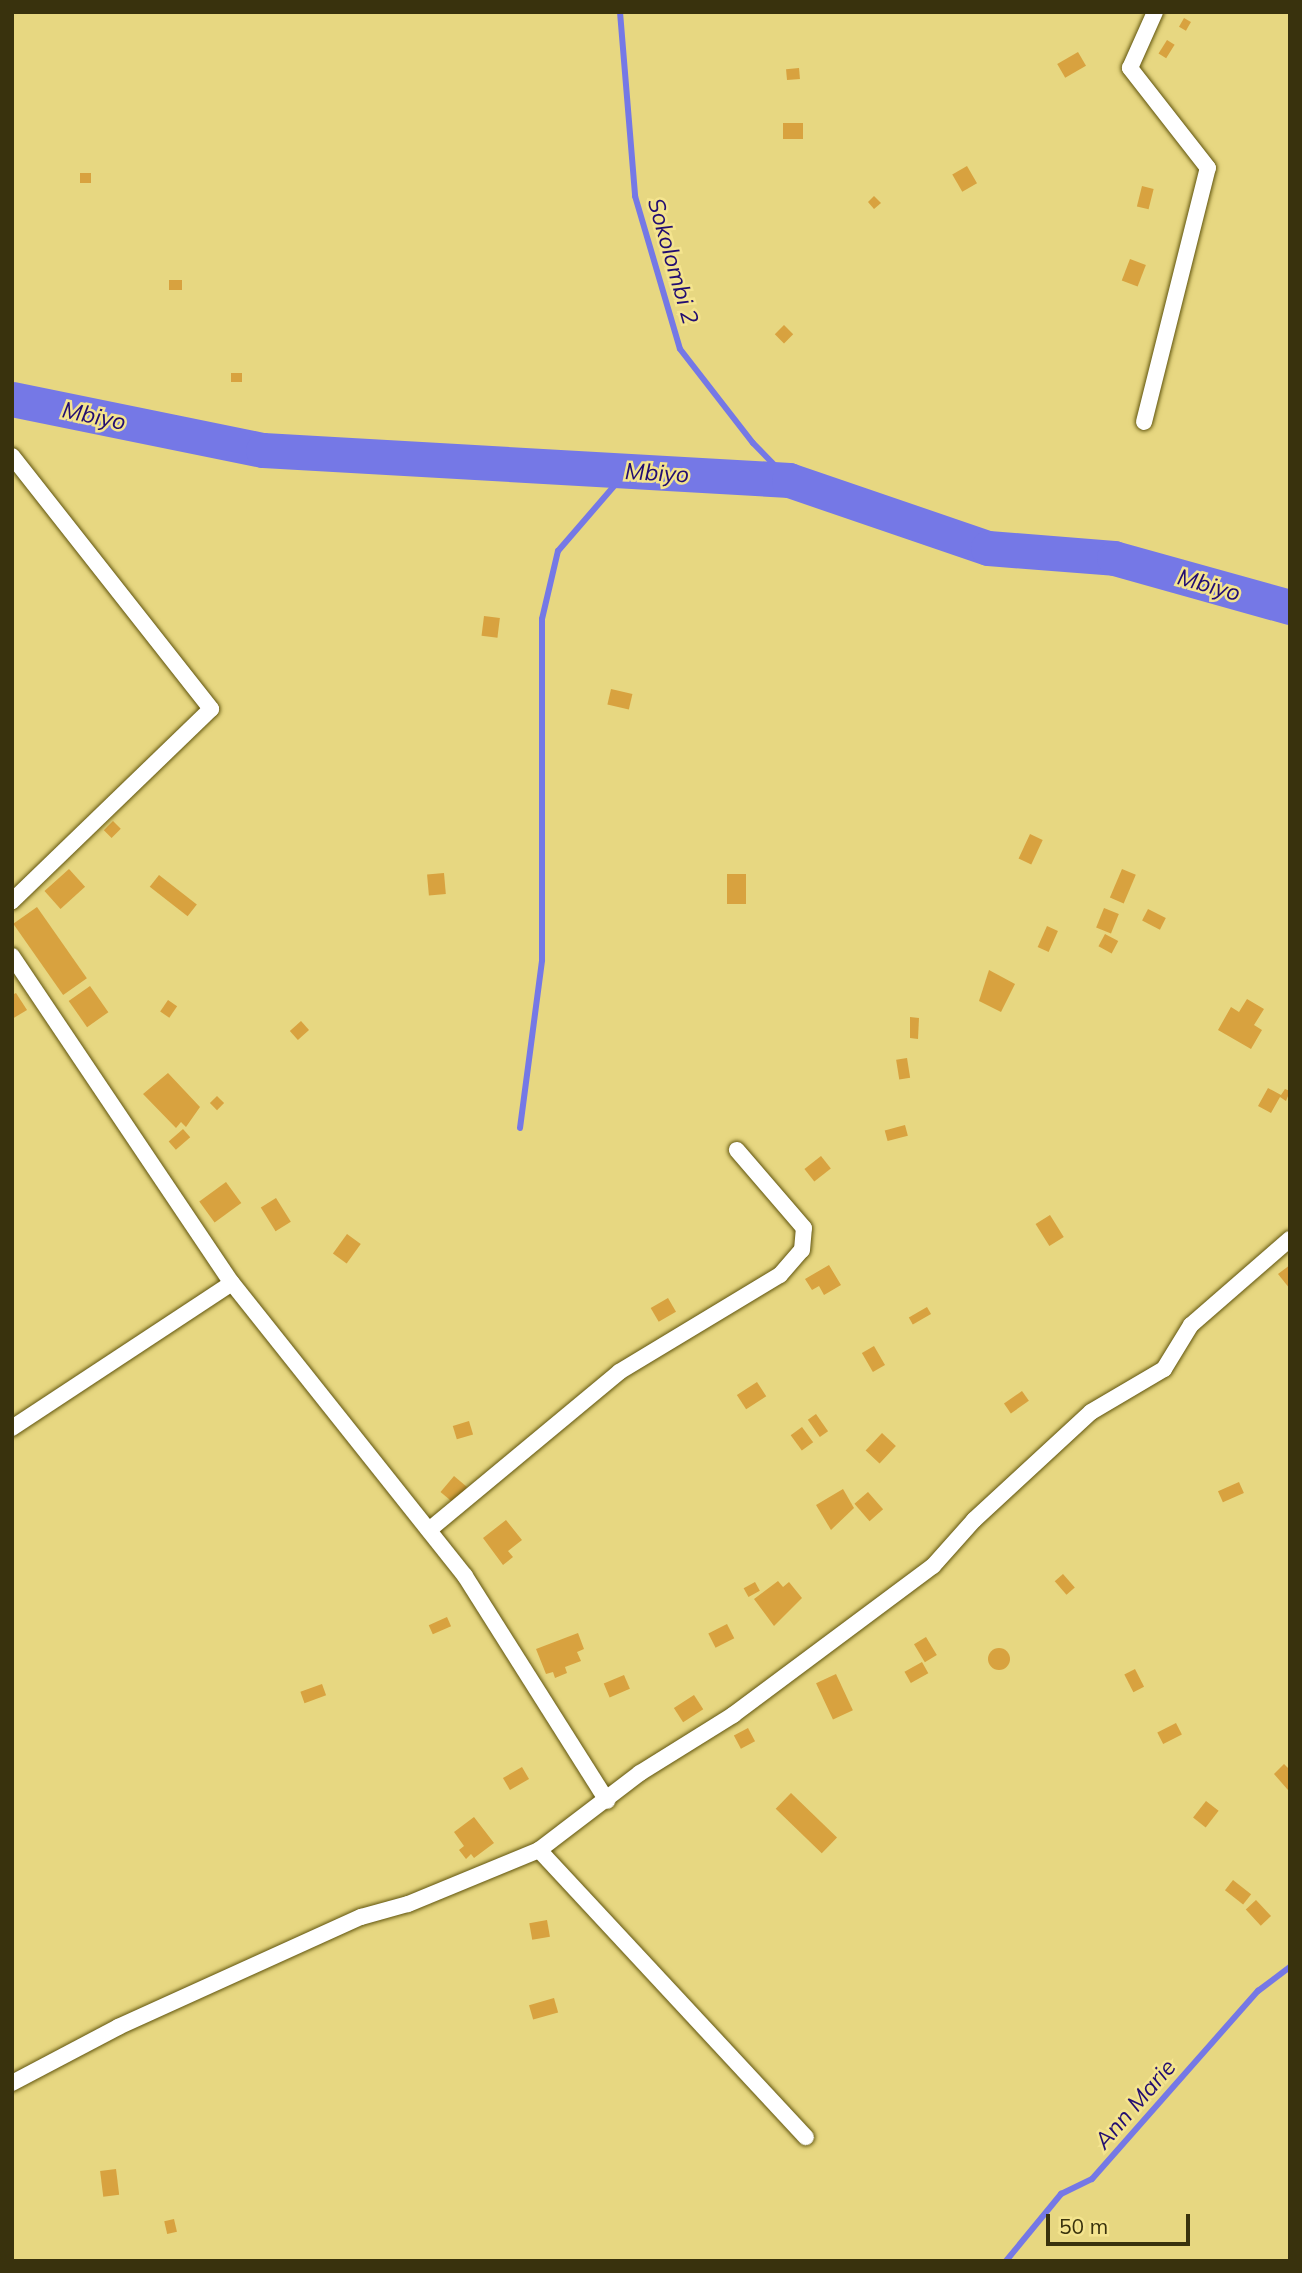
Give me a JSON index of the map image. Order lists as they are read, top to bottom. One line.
{"water":["Sokolombi 2","Mbiyo","Ann Marie"],"scale_bar":"50 m"}
